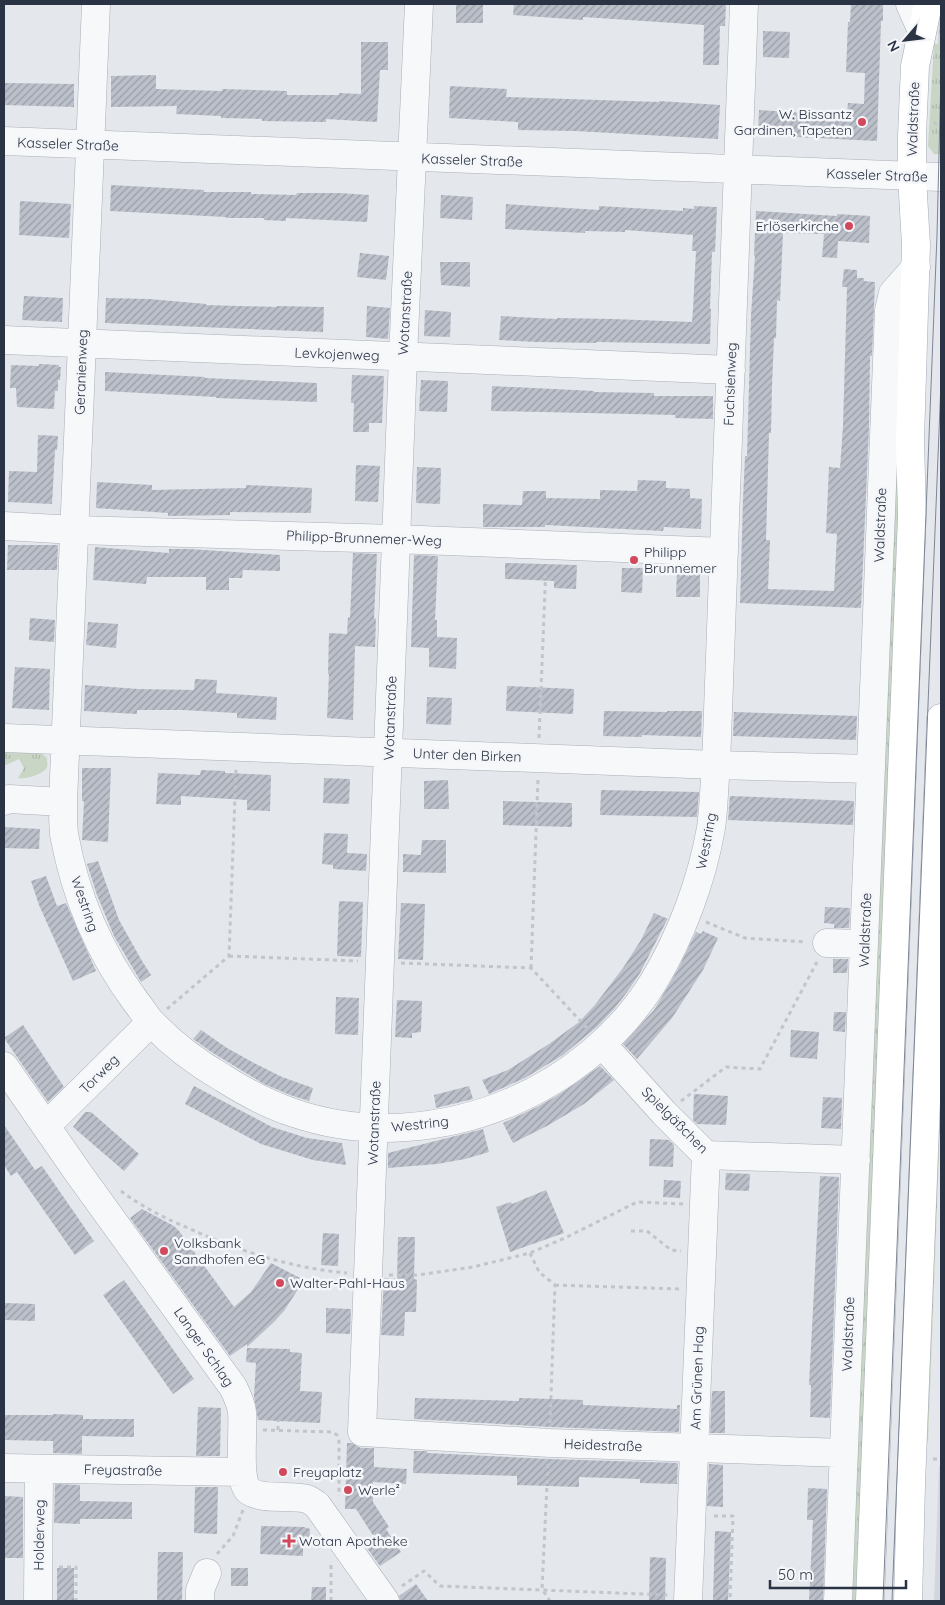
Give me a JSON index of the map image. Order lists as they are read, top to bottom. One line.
{"streets":{"main road":["Waldstraße"],"street":["Kasseler Straße","Wotanstraße","Levkojenweg","Geranienweg","Fuchsienweg","Philipp-Brunnemer-Weg","Unter den Birken","Westring","Torweg","Spielgäßchen","Langer Schlag","Am Grünen Hag","Heidestraße","Freyastraße","Holderweg"]},"crossings":[["Waldstraße","Kasseler Straße"],["Waldstraße","Unter den Birken"],["Waldstraße","Spielgäßchen"],["Waldstraße","Heidestraße"],["Kasseler Straße","Wotanstraße"],["Kasseler Straße","Geranienweg"],["Kasseler Straße","Fuchsienweg"],["Wotanstraße","Levkojenweg"],["Wotanstraße","Philipp-Brunnemer-Weg"],["Wotanstraße","Unter den Birken"],["Wotanstraße","Westring"],["Wotanstraße","Heidestraße"],["Levkojenweg","Geranienweg"],["Levkojenweg","Fuchsienweg"],["Geranienweg","Philipp-Brunnemer-Weg"],["Geranienweg","Unter den Birken"],["Geranienweg","Westring"],["Fuchsienweg","Philipp-Brunnemer-Weg"],["Fuchsienweg","Unter den Birken"],["Fuchsienweg","Westring"],["Unter den Birken","Westring"],["Westring","Torweg"],["Westring","Spielgäßchen"],["Torweg","Langer Schlag"],["Spielgäßchen","Am Grünen Hag"],["Langer Schlag","Freyastraße"],["Am Grünen Hag","Heidestraße"],["Freyastraße","Holderweg"]],"places":{"other":["W. Bissantz Gardinen, Tapeten","Erlöserkirche","Philipp Brunnemer","Volksbank Sandhofen eG","Walter-Pahl-Haus","Freyaplatz","Werle²"],"health":["Wotan Apotheke"]},"scale_bar":"50 m","north":"bottom left"}
